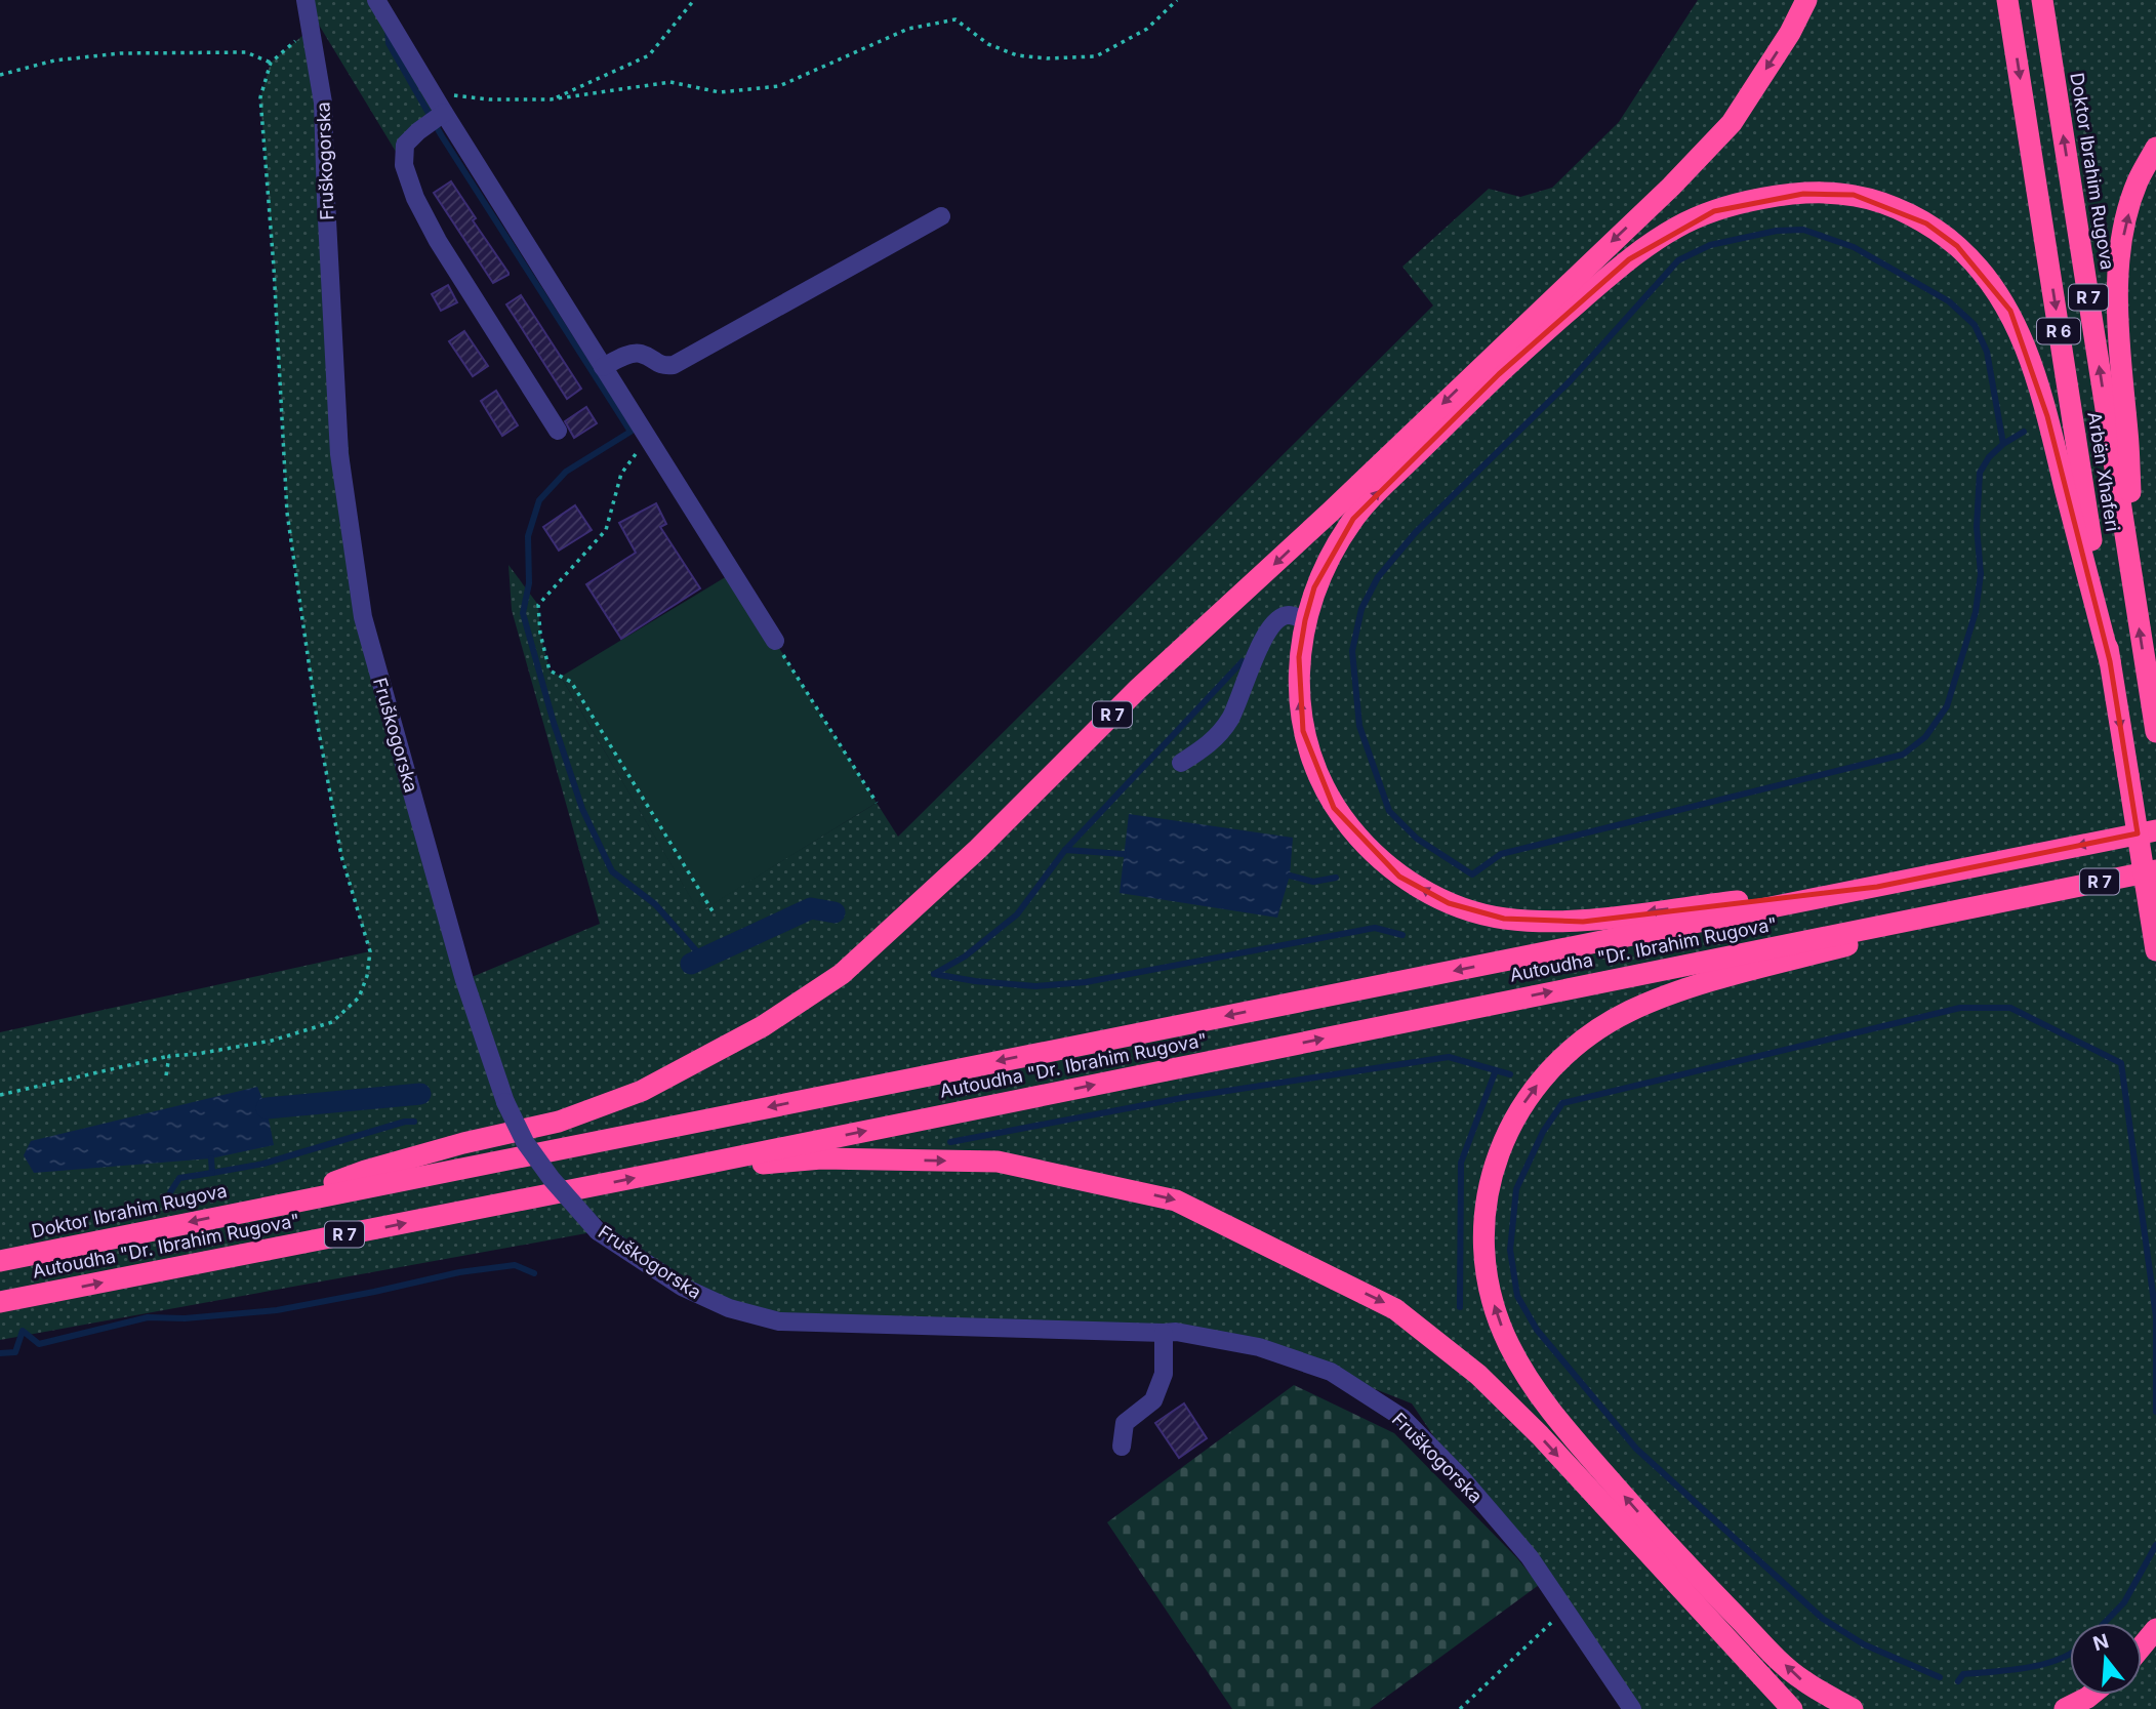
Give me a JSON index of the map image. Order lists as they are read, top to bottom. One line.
{"streets":{"highway":["Doktor Ibrahim Rugova","R 7","R 6","Arbën Xhaferi","Autoudha \"Dr. Ibrahim Rugova\""],"street":["Fruškogorska"]},"crossings":[["Doktor Ibrahim Rugova","R 7"]],"north":"top"}
